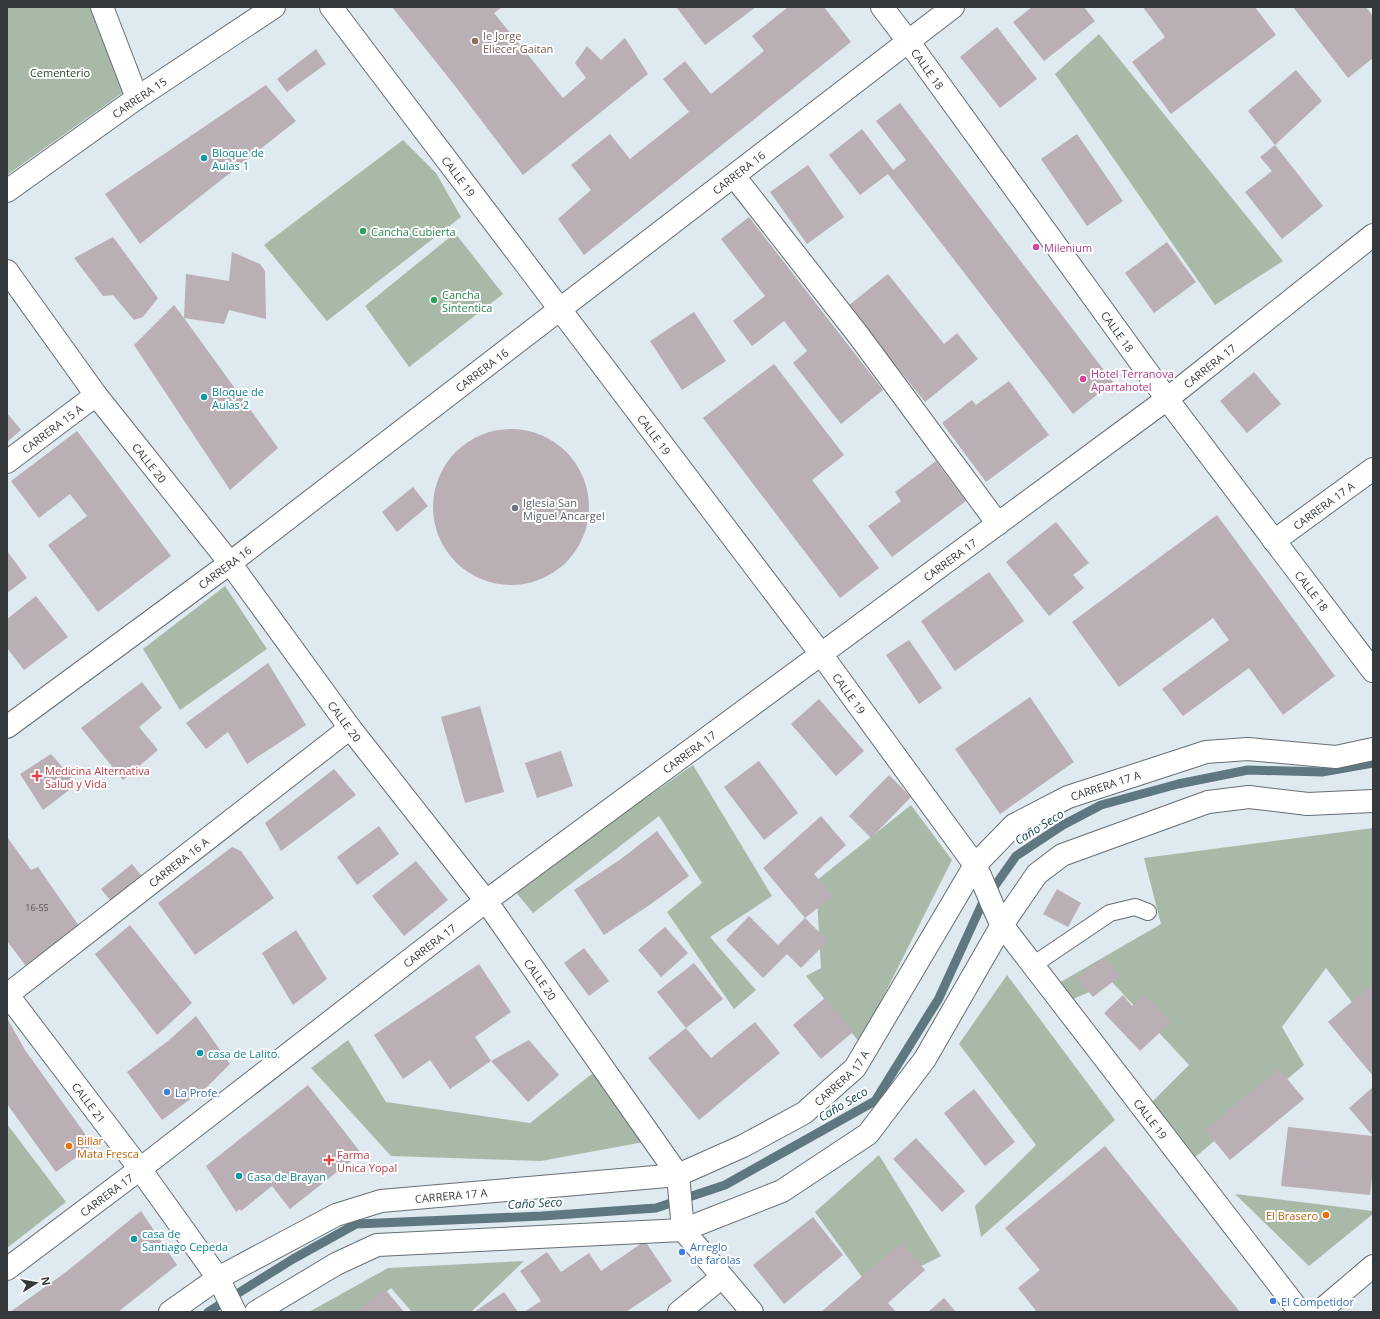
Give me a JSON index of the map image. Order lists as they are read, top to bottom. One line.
{"streets":{"street":["CALLE 18","CARRERA 15","CARRERA 16","CALLE 19","CARRERA 17","CARRERA 15 A","CALLE 20","CARRERA 17 A","CARRERA 16 A","CALLE 21"]},"crossings":[["CALLE 18","CARRERA 16"],["CALLE 18","CARRERA 17"],["CALLE 18","CARRERA 17 A"],["CARRERA 16","CALLE 19"],["CARRERA 16","CALLE 20"],["CALLE 19","CARRERA 17"],["CALLE 19","CARRERA 17 A"],["CARRERA 17","CALLE 20"],["CARRERA 17","CALLE 21"],["CARRERA 15 A","CALLE 20"],["CALLE 20","CARRERA 17 A"],["CALLE 20","CARRERA 16 A"],["CARRERA 17 A","CALLE 21"],["CARRERA 16 A","CALLE 21"]],"water":["Caño Seco"],"parks":["Cementerio"],"places":{"other":["Ie Jorge Eliecer Gaitan","Bloque de Aulas 1","Cancha Cubierta","Milenium","Cancha Sintentica","Hotel Terranova Apartahotel","Bloque de Aulas 2","Iglesia San Miguel Ancargel","casa de Lalito.","La Profe.","Billar Mata Fresca","Casa de Brayan","El Brasero","casa de Santiago Cepeda","Arreglo de farolas","El Competidor"],"health":["Medicina Alternativa Salud y Vida","Farma Unica Yopal"]},"house_numbers":["16-55"],"north":"right"}
